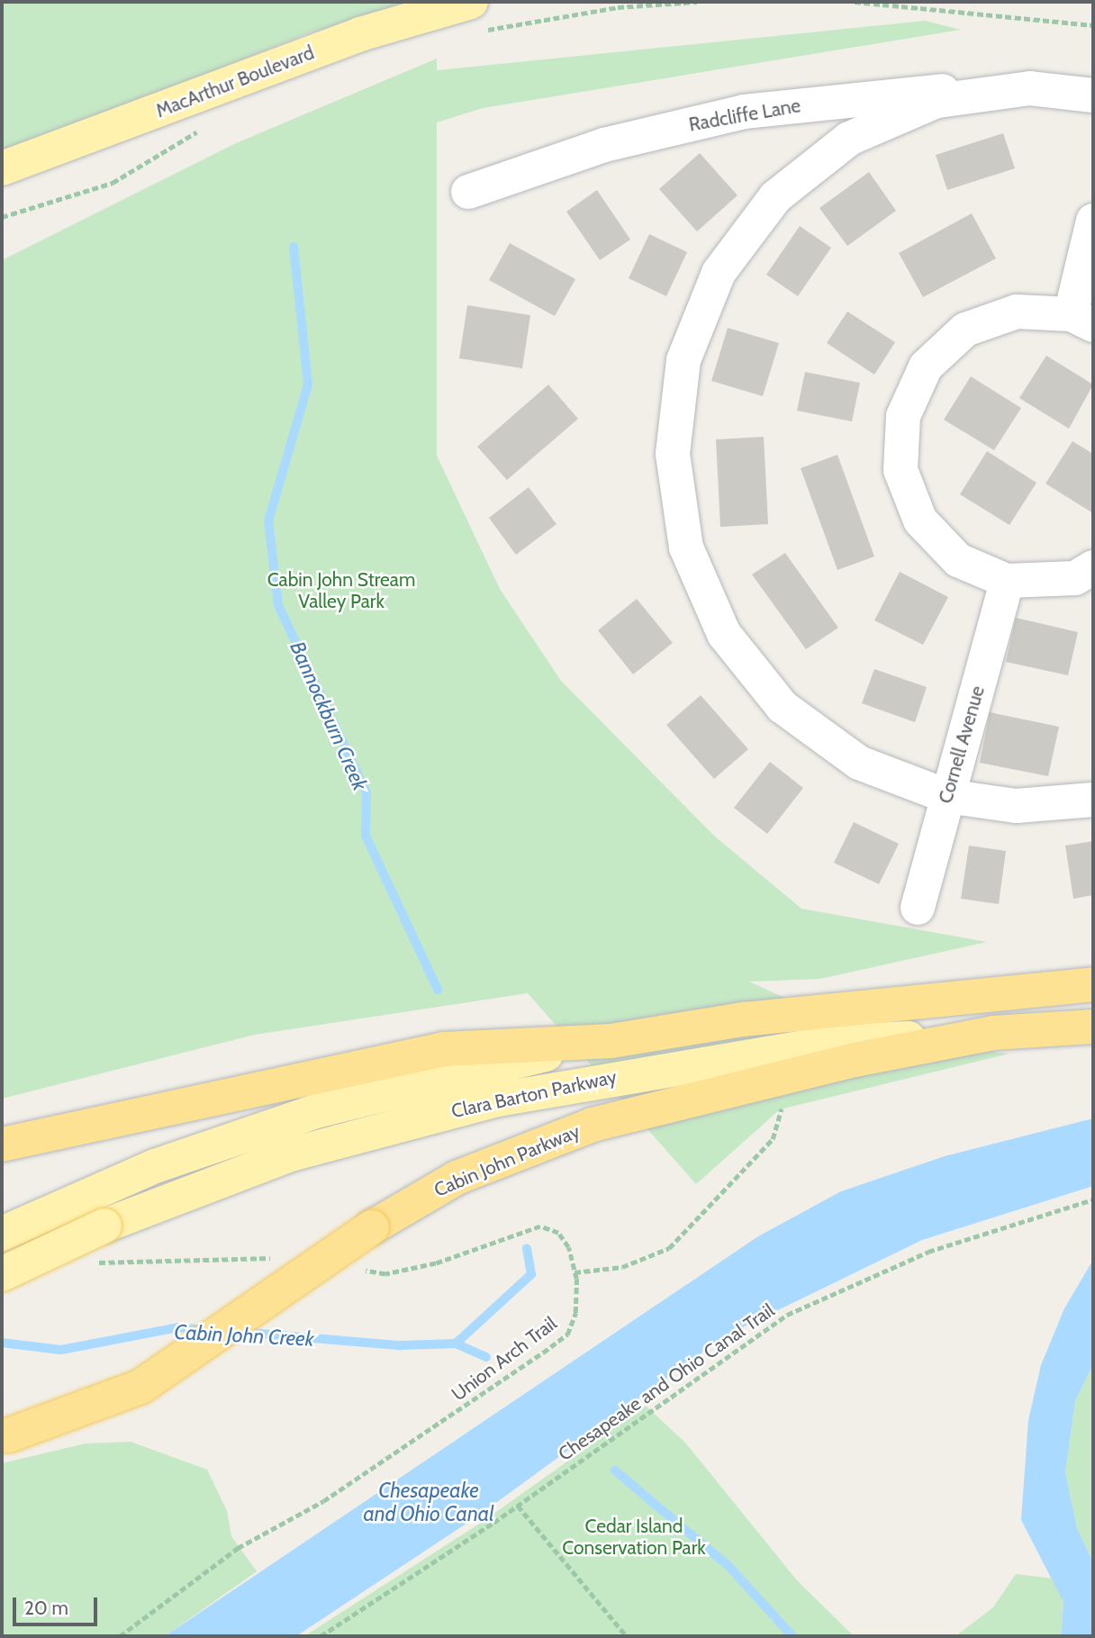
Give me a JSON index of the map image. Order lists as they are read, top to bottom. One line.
{"streets":{"highway":["Clara Barton Parkway","Cabin John Parkway"],"main road":["MacArthur Boulevard"],"street":["Radcliffe Lane","Cornell Avenue"],"path":["Union Arch Trail","Chesapeake and Ohio Canal Trail"]},"crossings":[["Clara Barton Parkway","Cabin John Parkway"]],"water":["Bannockburn Creek","Cabin John Creek","Chesapeake and Ohio Canal"],"parks":["Cabin John Stream Valley Park","Cedar Island Conservation Park"],"scale_bar":"20 m"}
